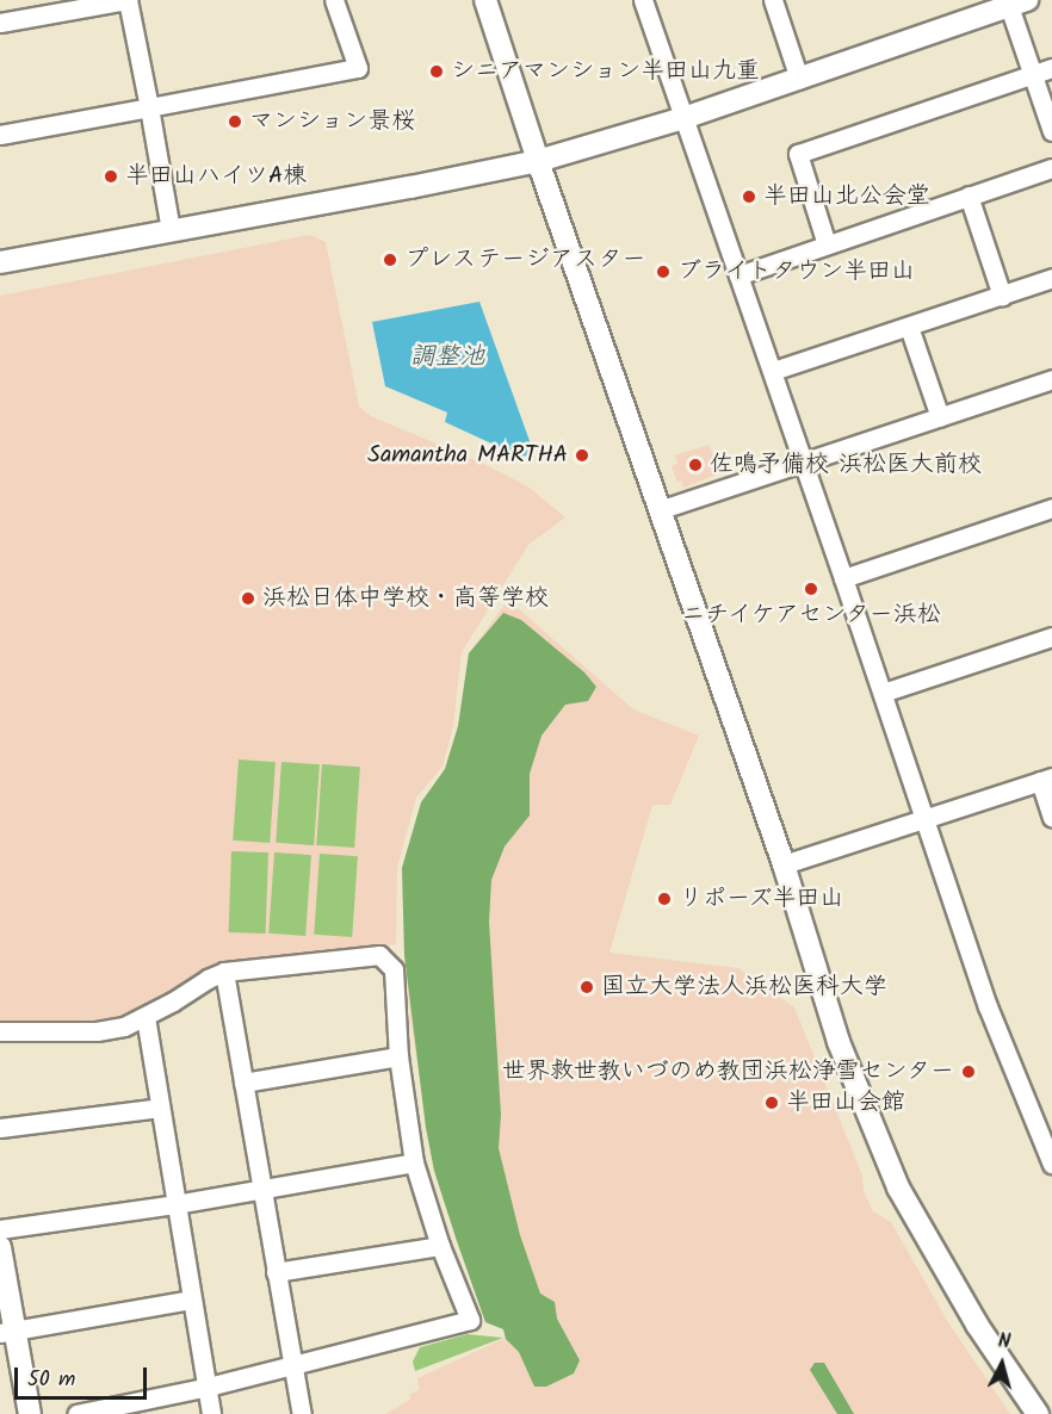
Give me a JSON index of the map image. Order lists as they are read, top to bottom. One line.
{"water":["調整池"],"places":["シニアマンション半田山九重","マンション景桜","半田山ハイツA棟","半田山北公会堂","プレステージアスター","ブライトタウン半田山","Samantha MARTHA","佐鳴予備校 浜松医大前校","ニチイケアセンター浜松","浜松日体中学校・高等学校","リポーズ半田山","国立大学法人浜松医科大学","世界救世教いづのめ教団浜松浄雪センター","半田山会館"],"scale_bar":"50 m","north":"top"}
